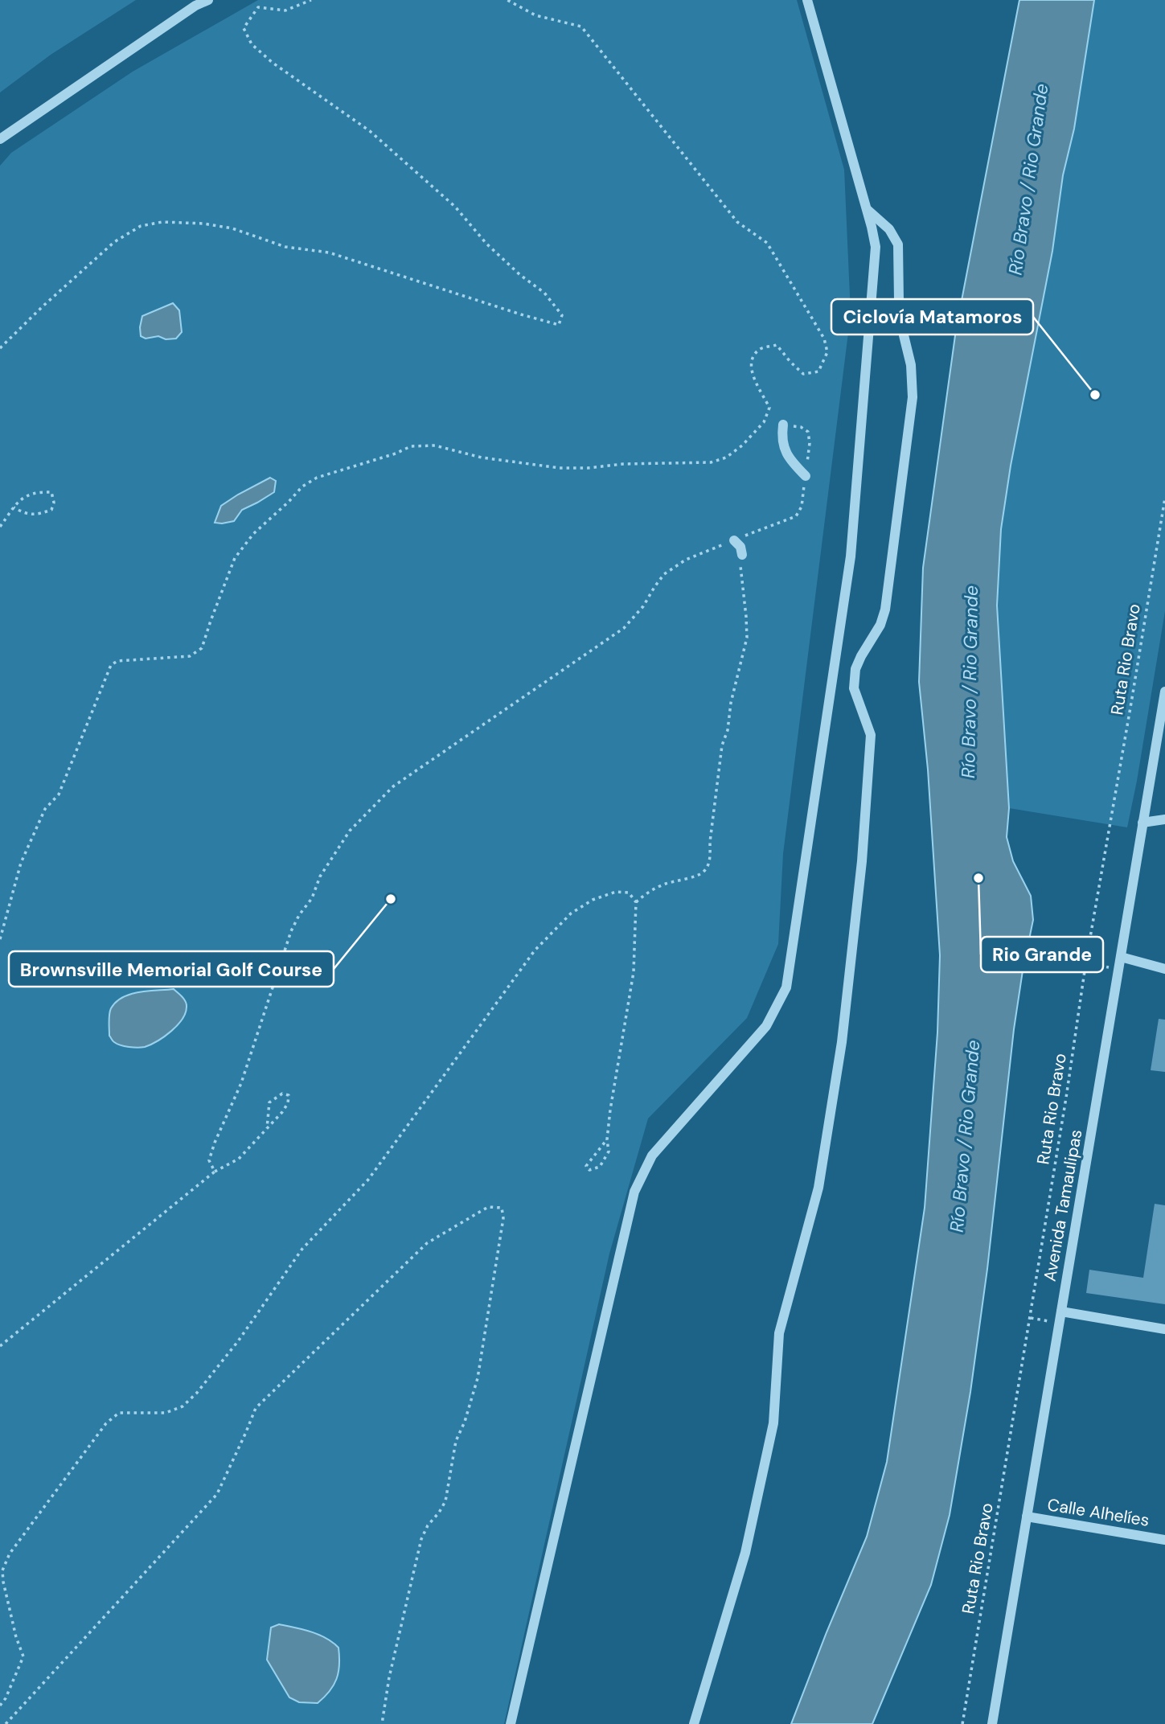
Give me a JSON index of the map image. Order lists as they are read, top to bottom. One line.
{"streets":{"street":["Avenida Tamaulipas","Calle Alhelíes"],"path":["Ruta Rio Bravo"]},"crossings":[["Avenida Tamaulipas","Calle Alhelíes"]],"water":["Río Bravo / Rio Grande"],"places":["Ciclovía Matamoros","Rio Grande","Brownsville Memorial Golf Course"]}
